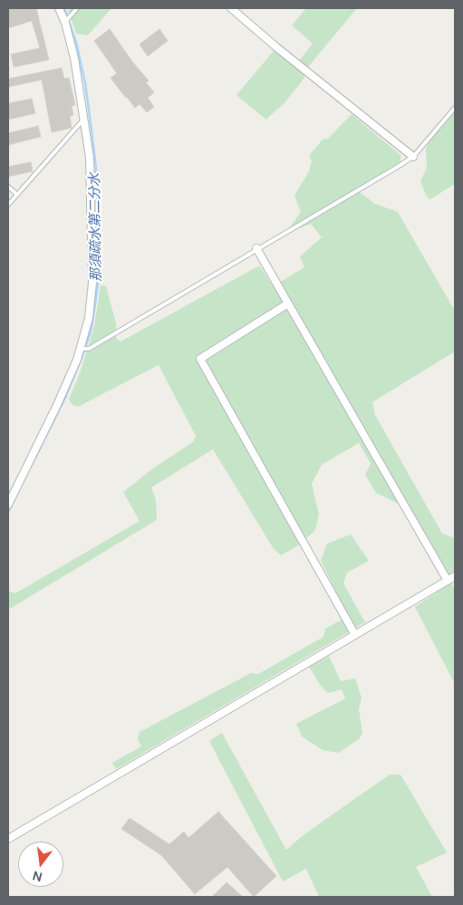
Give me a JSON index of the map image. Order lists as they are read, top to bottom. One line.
{"water":["那須疏水第二分水"],"north":"bottom"}
